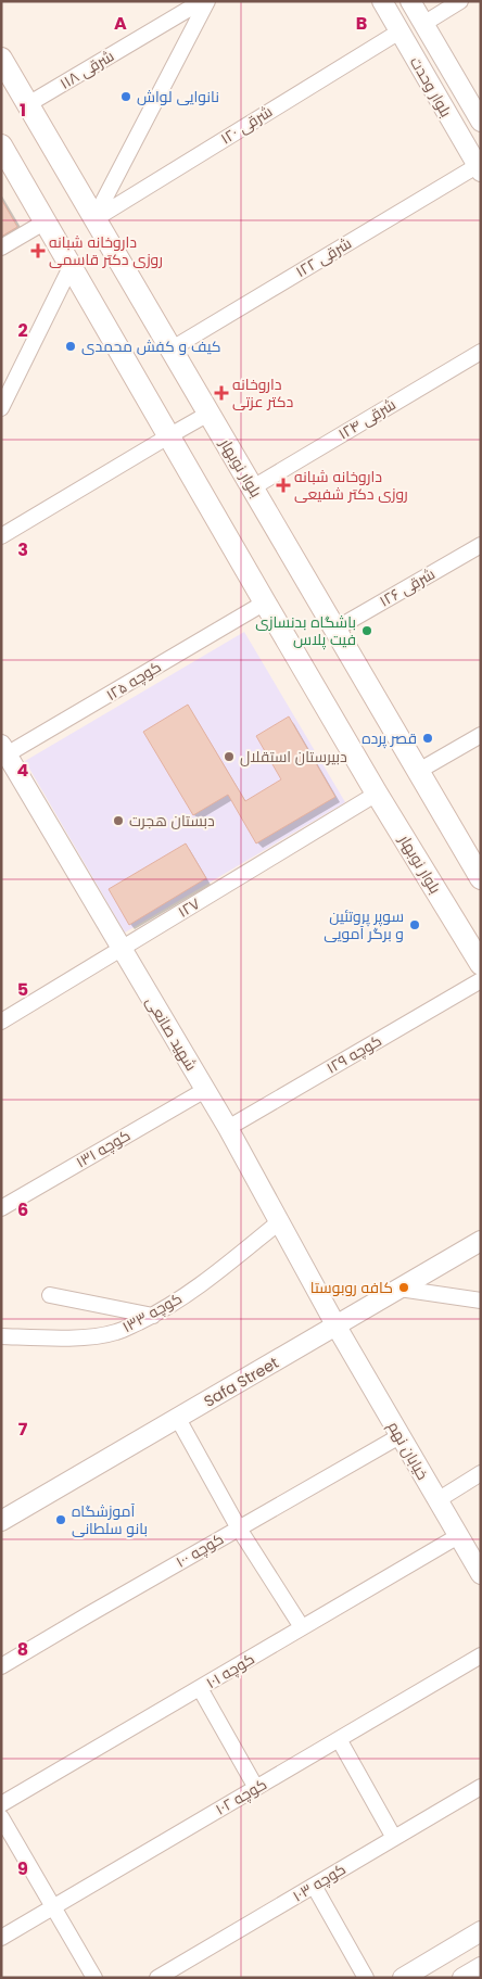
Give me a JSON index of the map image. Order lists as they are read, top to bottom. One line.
{"streets":{"main road":["بلوار نوبهار"],"street":["۱۱۸ شرقی","بلوار وحدت","۱۲۰ شرقی","۱۲۲ شرقی","۱۲۴ شرقی","۱۲۶ شرقی","کوچه ۱۲۵","۱۲۷","شهید صانعی","کوچه ۱۲۹","کوچه ۱۳۱","کوچه ۱۳۳","Safa Street","خیابان نهم","کوچه ۱۰۰","کوچه ۱۰۱","کوچه ۱۰۲","کوچه ۱۰۳"]},"crossings":[["۱۱۸ شرقی","بلوار نوبهار"],["بلوار وحدت","۱۲۰ شرقی"],["بلوار وحدت","۱۲۲ شرقی"],["۱۲۰ شرقی","بلوار نوبهار"],["۱۲۲ شرقی","بلوار نوبهار"],["۱۲۴ شرقی","بلوار نوبهار"],["بلوار نوبهار","۱۲۶ شرقی"],["بلوار نوبهار","کوچه ۱۲۵"],["بلوار نوبهار","۱۲۷"],["کوچه ۱۲۵","شهید صانعی"],["۱۲۷","شهید صانعی"],["شهید صانعی","کوچه ۱۲۹"],["شهید صانعی","کوچه ۱۳۱"],["شهید صانعی","کوچه ۱۳۳"],["شهید صانعی","Safa Street"],["شهید صانعی","خیابان نهم"],["Safa Street","خیابان نهم"],["خیابان نهم","کوچه ۱۰۰"],["خیابان نهم","کوچه ۱۰۱"]],"places":{"other":["نانوایی لواش","کیف و کفش محمدی","باشگاه بدنسازی فیت پلاس","قصر پرده","دبیرستان استقلال","دبستان هجرت","سوپر پروتئین و برگر آمویی","کافه روبوستا","آموزشگاه بانو سلطانی"],"health":["داروخانه شبانه روزی دکتر قاسمی","داروخانه دکتر عزتی","داروخانه شبانه روزی دکتر شفیعی"]},"grid":{"columns":["A","B"],"rows":["1","2","3","4","5","6","7","8","9"]}}
